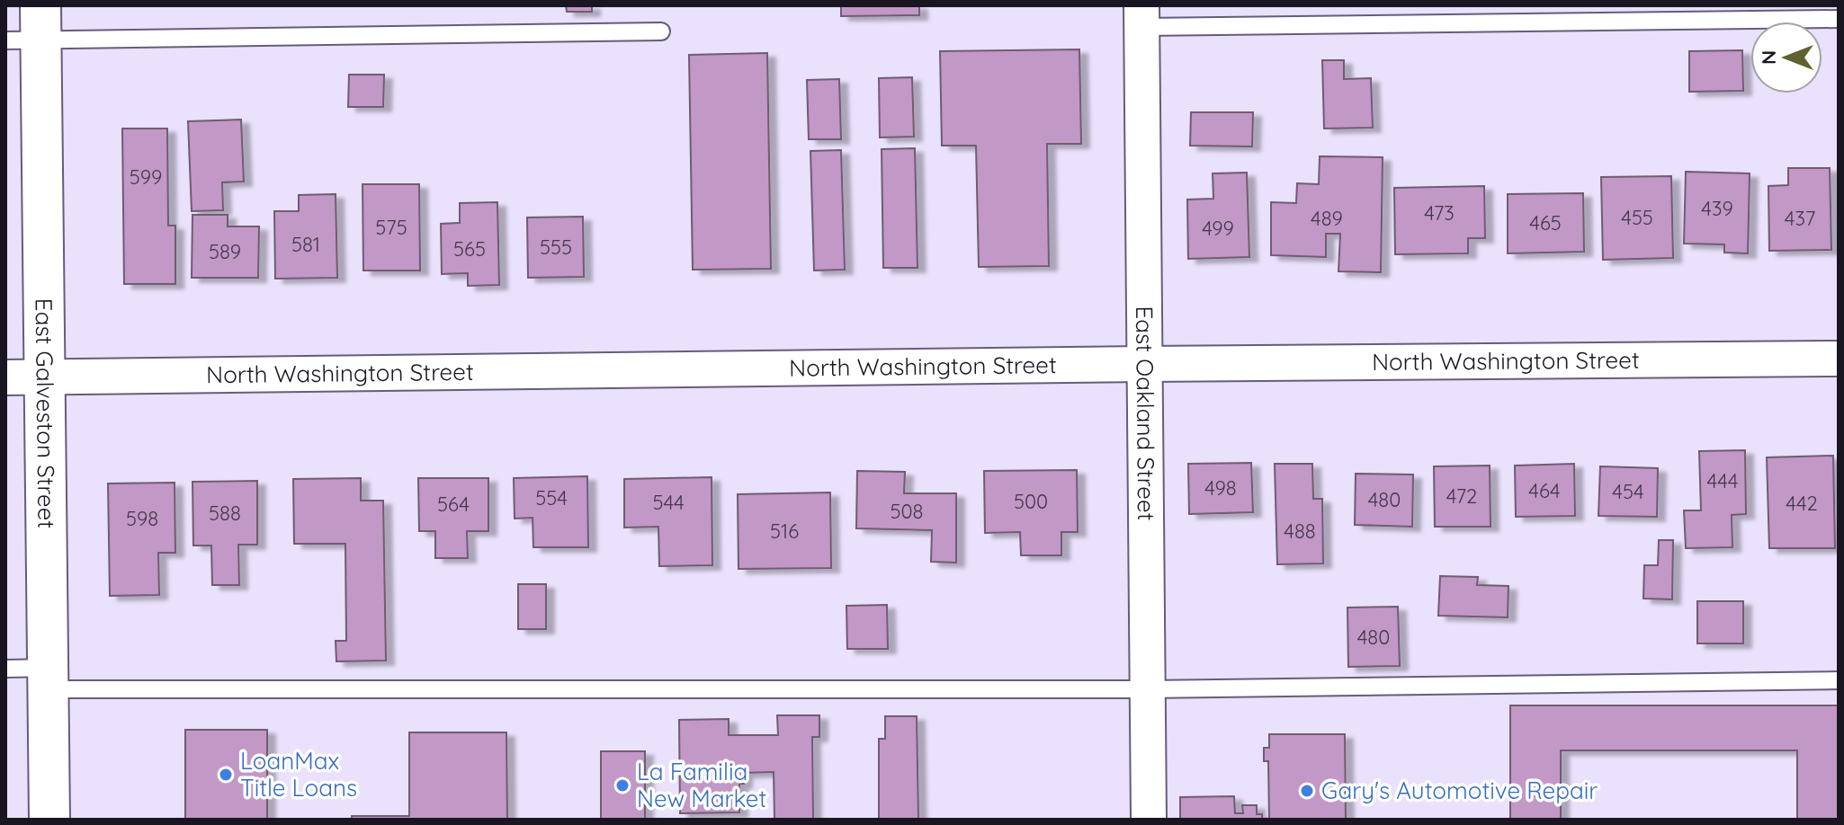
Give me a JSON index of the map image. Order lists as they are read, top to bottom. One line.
{"streets":{"street":["North Washington Street","East Galveston Street","East Oakland Street"]},"crossings":[["North Washington Street","East Galveston Street"],["North Washington Street","East Oakland Street"]],"places":["LoanMax Title Loans","La Familia New Market","Gary's Automotive Repair"],"house_numbers":["599","439","473","455","489","437","465","575","499","581","555","565","589","444","498","464","454","472","554","480","500","544","442","564","508","588","598","516","488","480"],"north":"left"}
